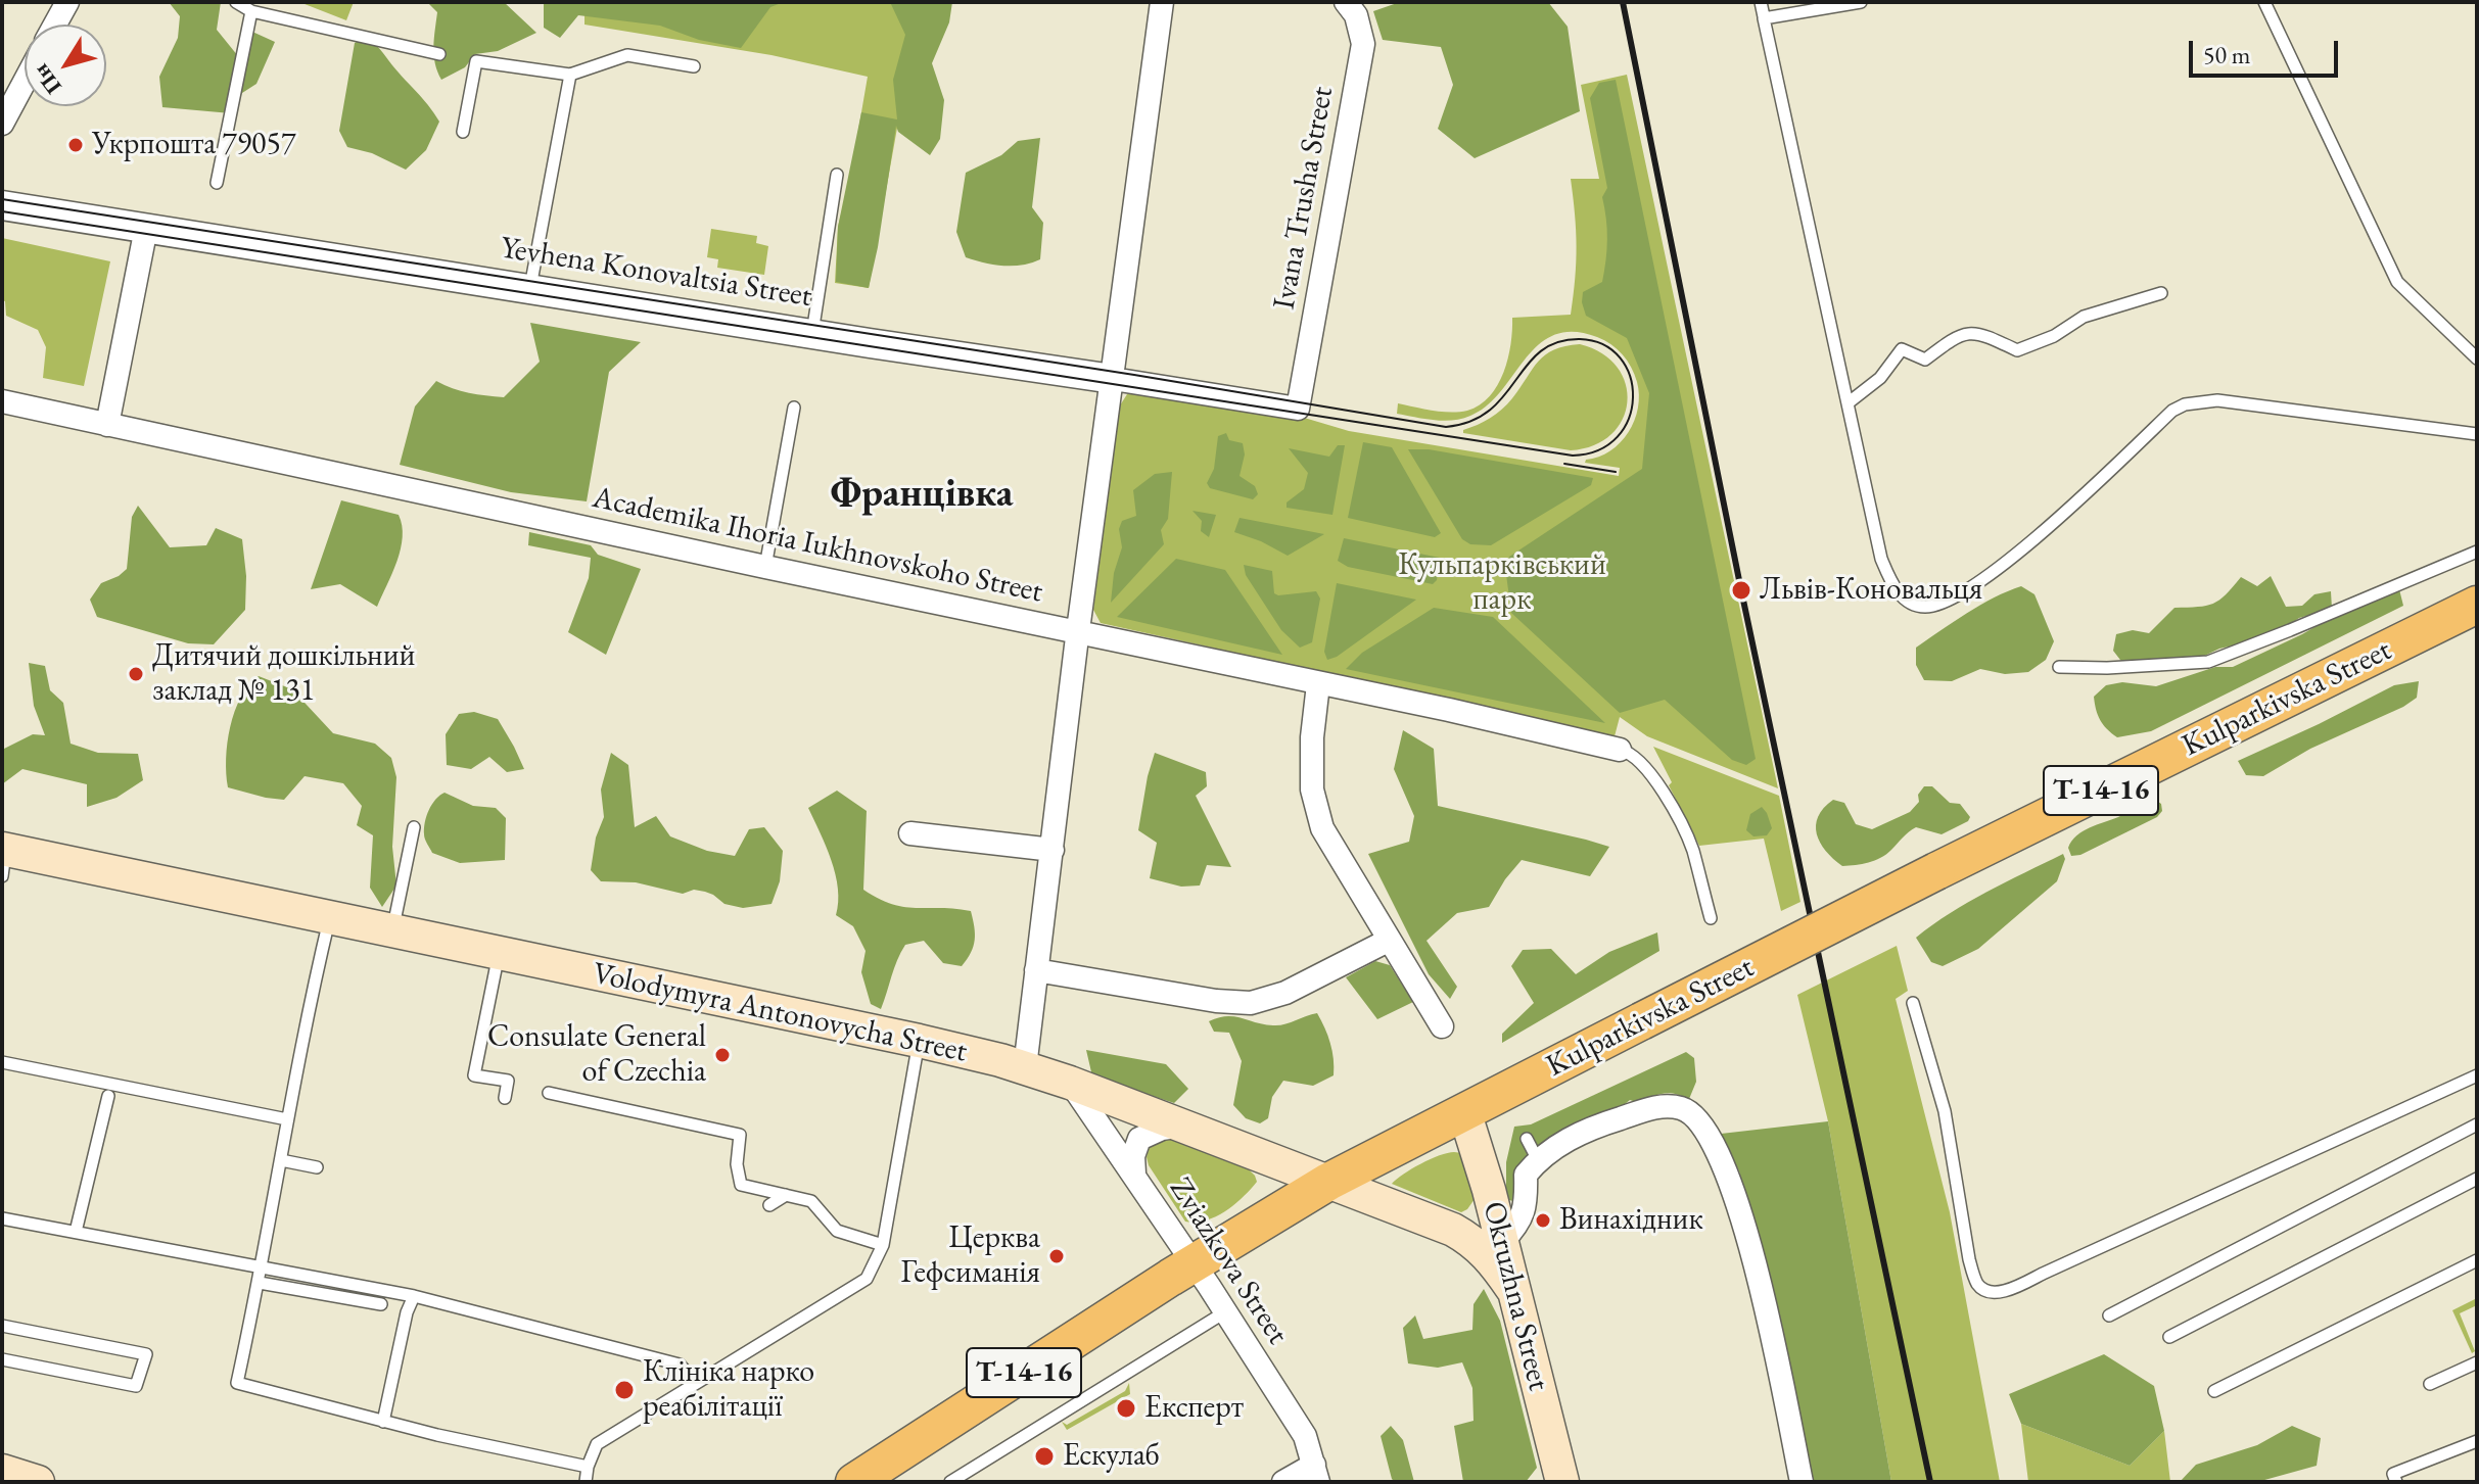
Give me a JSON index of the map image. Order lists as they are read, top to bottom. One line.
{"streets":{"main road":["Kulparkivska Street","Т-14-16","Volodymyra Antonovycha Street","Okruzhna Street"],"street":["Ivana Trusha Street","Yevhena Konovaltsia Street","Academika Ihoria Iukhnovskoho Street","Zviazkova Street"]},"crossings":[["Ivana Trusha Street","Yevhena Konovaltsia Street"],["Kulparkivska Street","Volodymyra Antonovycha Street"],["Kulparkivska Street","Zviazkova Street"],["Kulparkivska Street","Okruzhna Street"],["Volodymyra Antonovycha Street","Zviazkova Street"],["Volodymyra Antonovycha Street","Okruzhna Street"]],"districts":["Францівка"],"parks":["Кульпарківський парк"],"places":["Укрпошта 79057","Львів-Коновальця","Дитячий дошкільний заклад № 131","Consulate General of Czechia","Винахідник","Церква Гефсиманія","Клініка нарко реабілітації","Експерт","Ескулаб"],"scale_bar":"50 m","north":"bottom left"}
